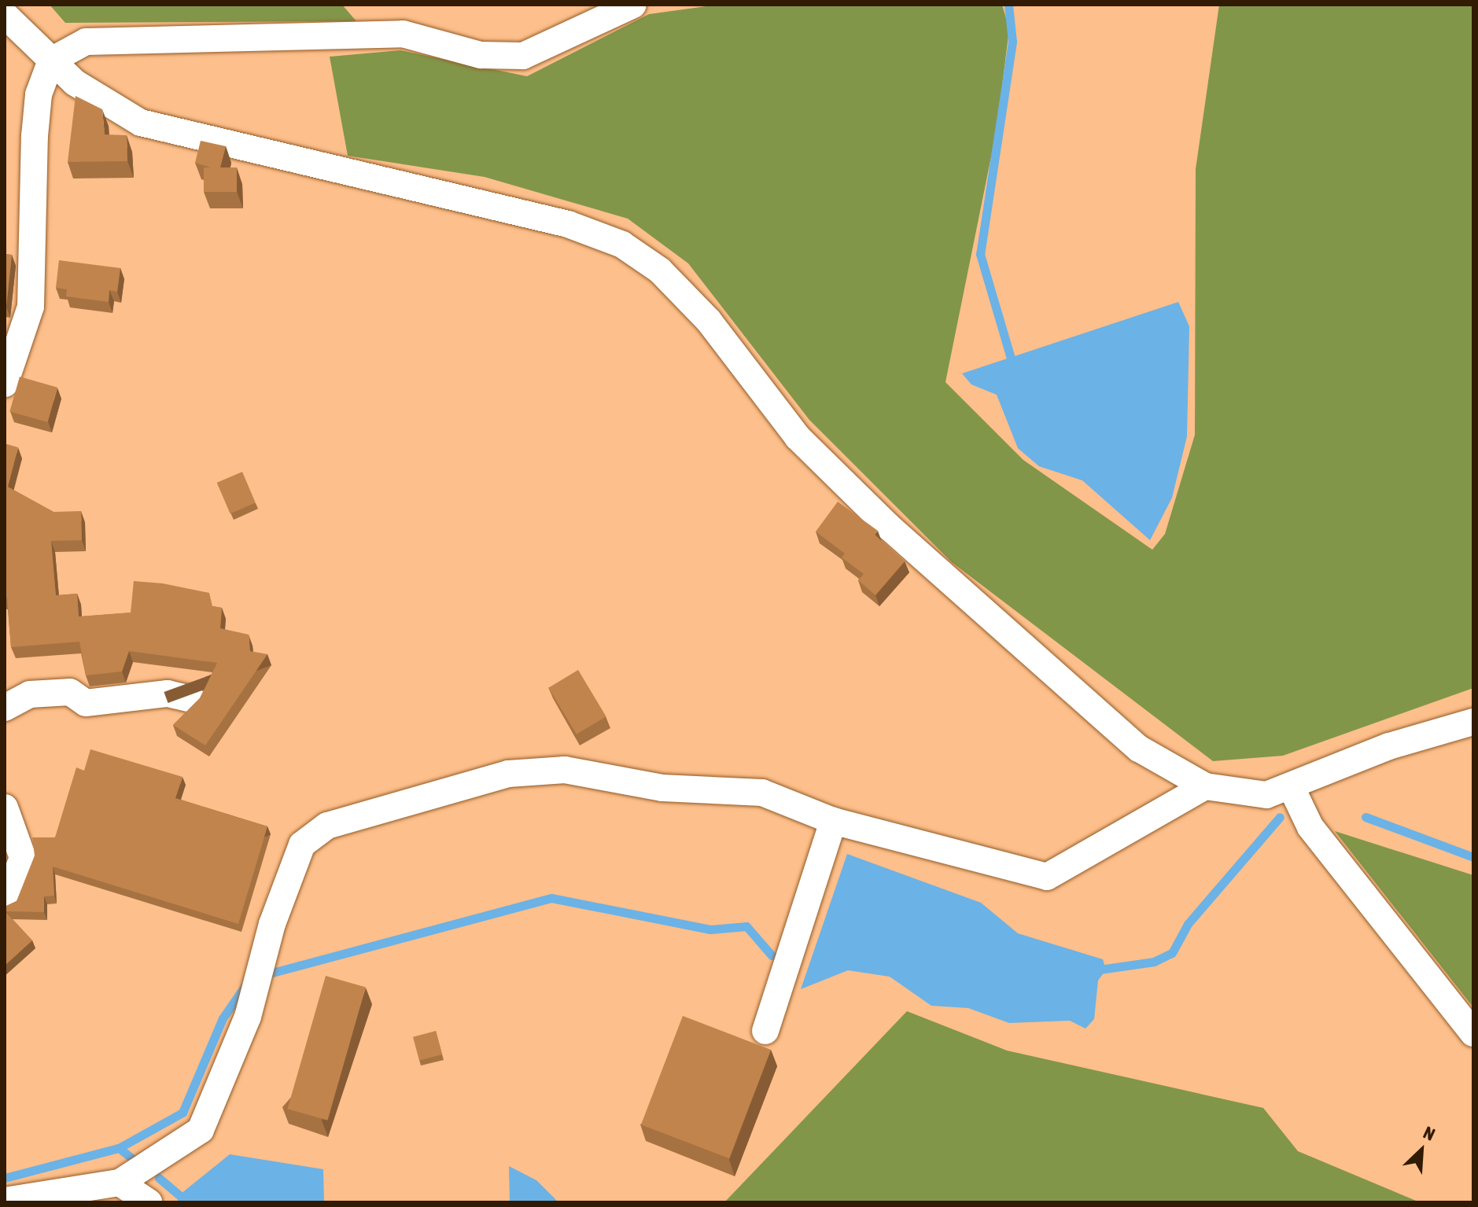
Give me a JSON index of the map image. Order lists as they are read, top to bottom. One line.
{"north":"top right"}
